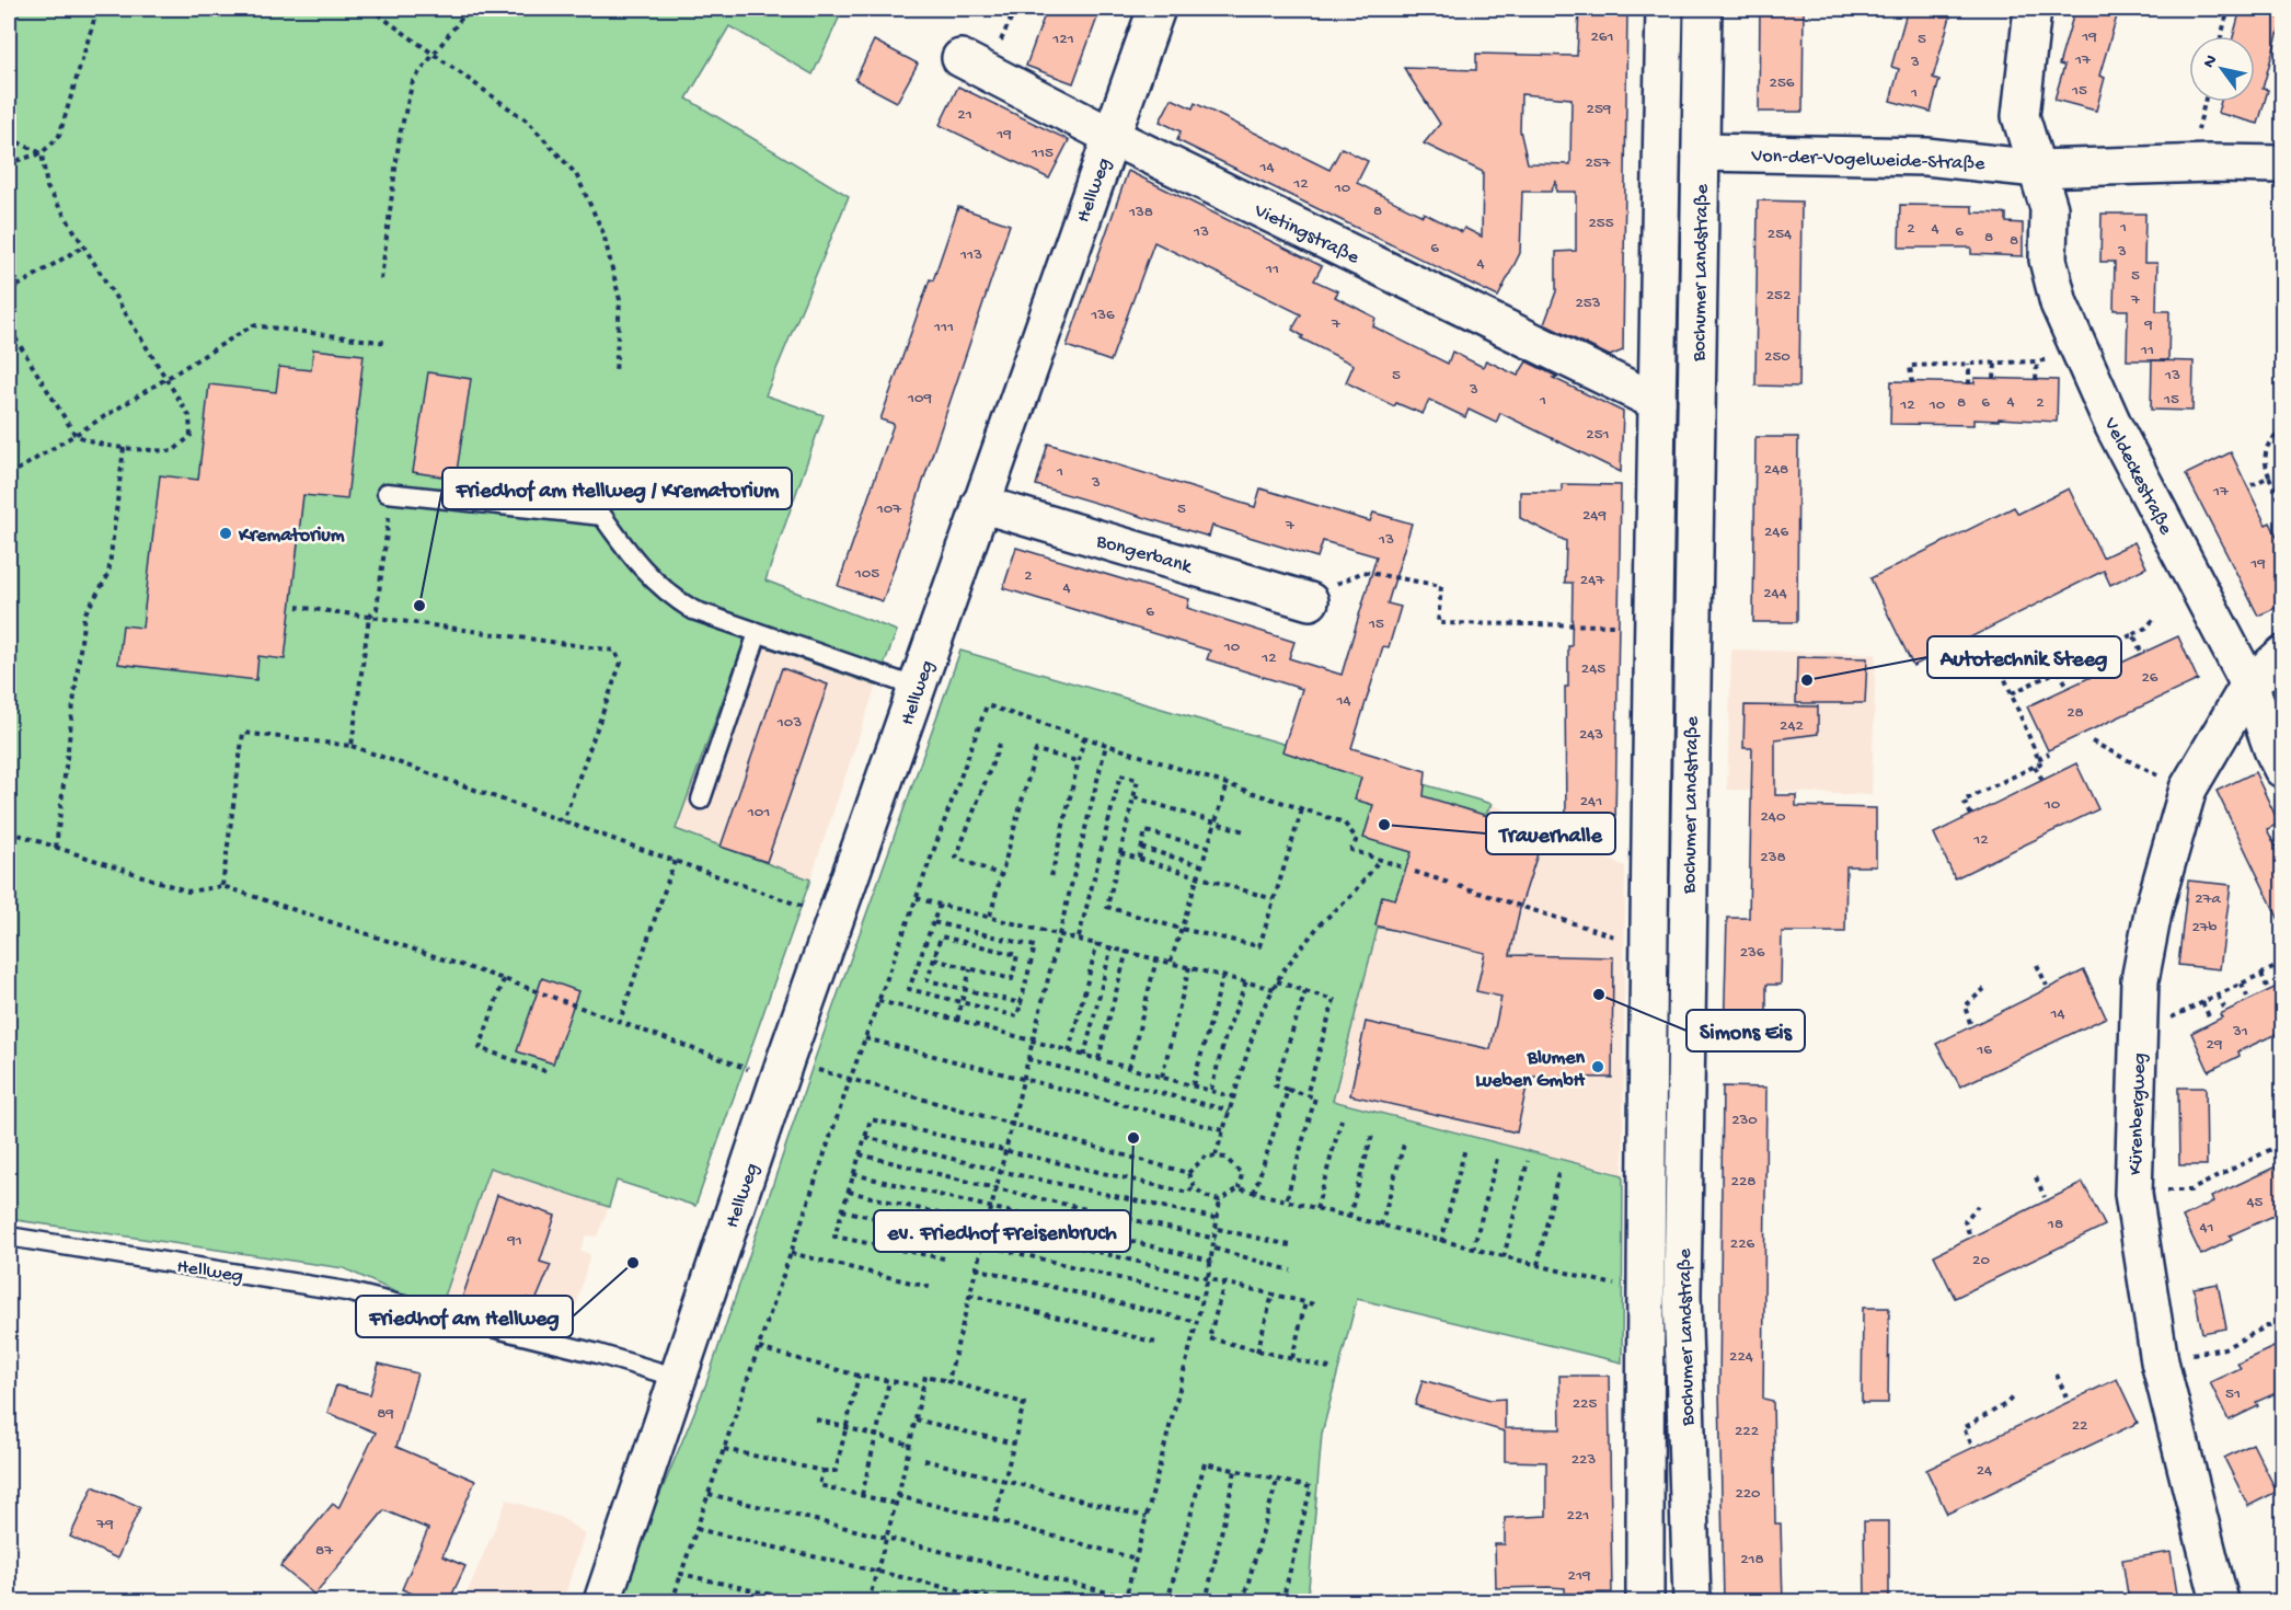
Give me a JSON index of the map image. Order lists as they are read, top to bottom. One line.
{"streets":{"street":["Von-der-Vogelweide-Straße","Hellweg","Vietingstraße","Bochumer Landstraße","Veldeckestraße","Bongerbank","Kürenbergweg"]},"crossings":[["Von-der-Vogelweide-Straße","Bochumer Landstraße"],["Von-der-Vogelweide-Straße","Veldeckestraße"],["Hellweg","Vietingstraße"],["Hellweg","Bongerbank"],["Vietingstraße","Bochumer Landstraße"],["Veldeckestraße","Kürenbergweg"]],"places":["Krematorium","Friedhof am Hellweg / Krematorium","Autotechnik Steeg","Trauerhalle","Simons Eis","Blumen Lueben GmbH","ev. Friedhof Freisenbruch","Friedhof am Hellweg"],"house_numbers":["261","19","121","5","17","3","256","15","1","259","21","19","115","257","14","12","10","8","138","255","1","2","4","13","6","254","8","8","6","3","113","4","11","5","252","7","253","136","7","9","111","11","250","5","13","3","109","15","1","4","8","6","2","12","10","251","248","1","3","17","107","5","249","7","246","13","19","105","2","247","4","244","6","15","10","12","245","26","14","28","103","242","243","241","10","101","240","12","238","27a","27b","236","14","31","29","16","230","228","45","18","41","91","226","20","224","51","225","89","22","222","223","24","220","221","79","87","218","219"],"north":"top left"}
